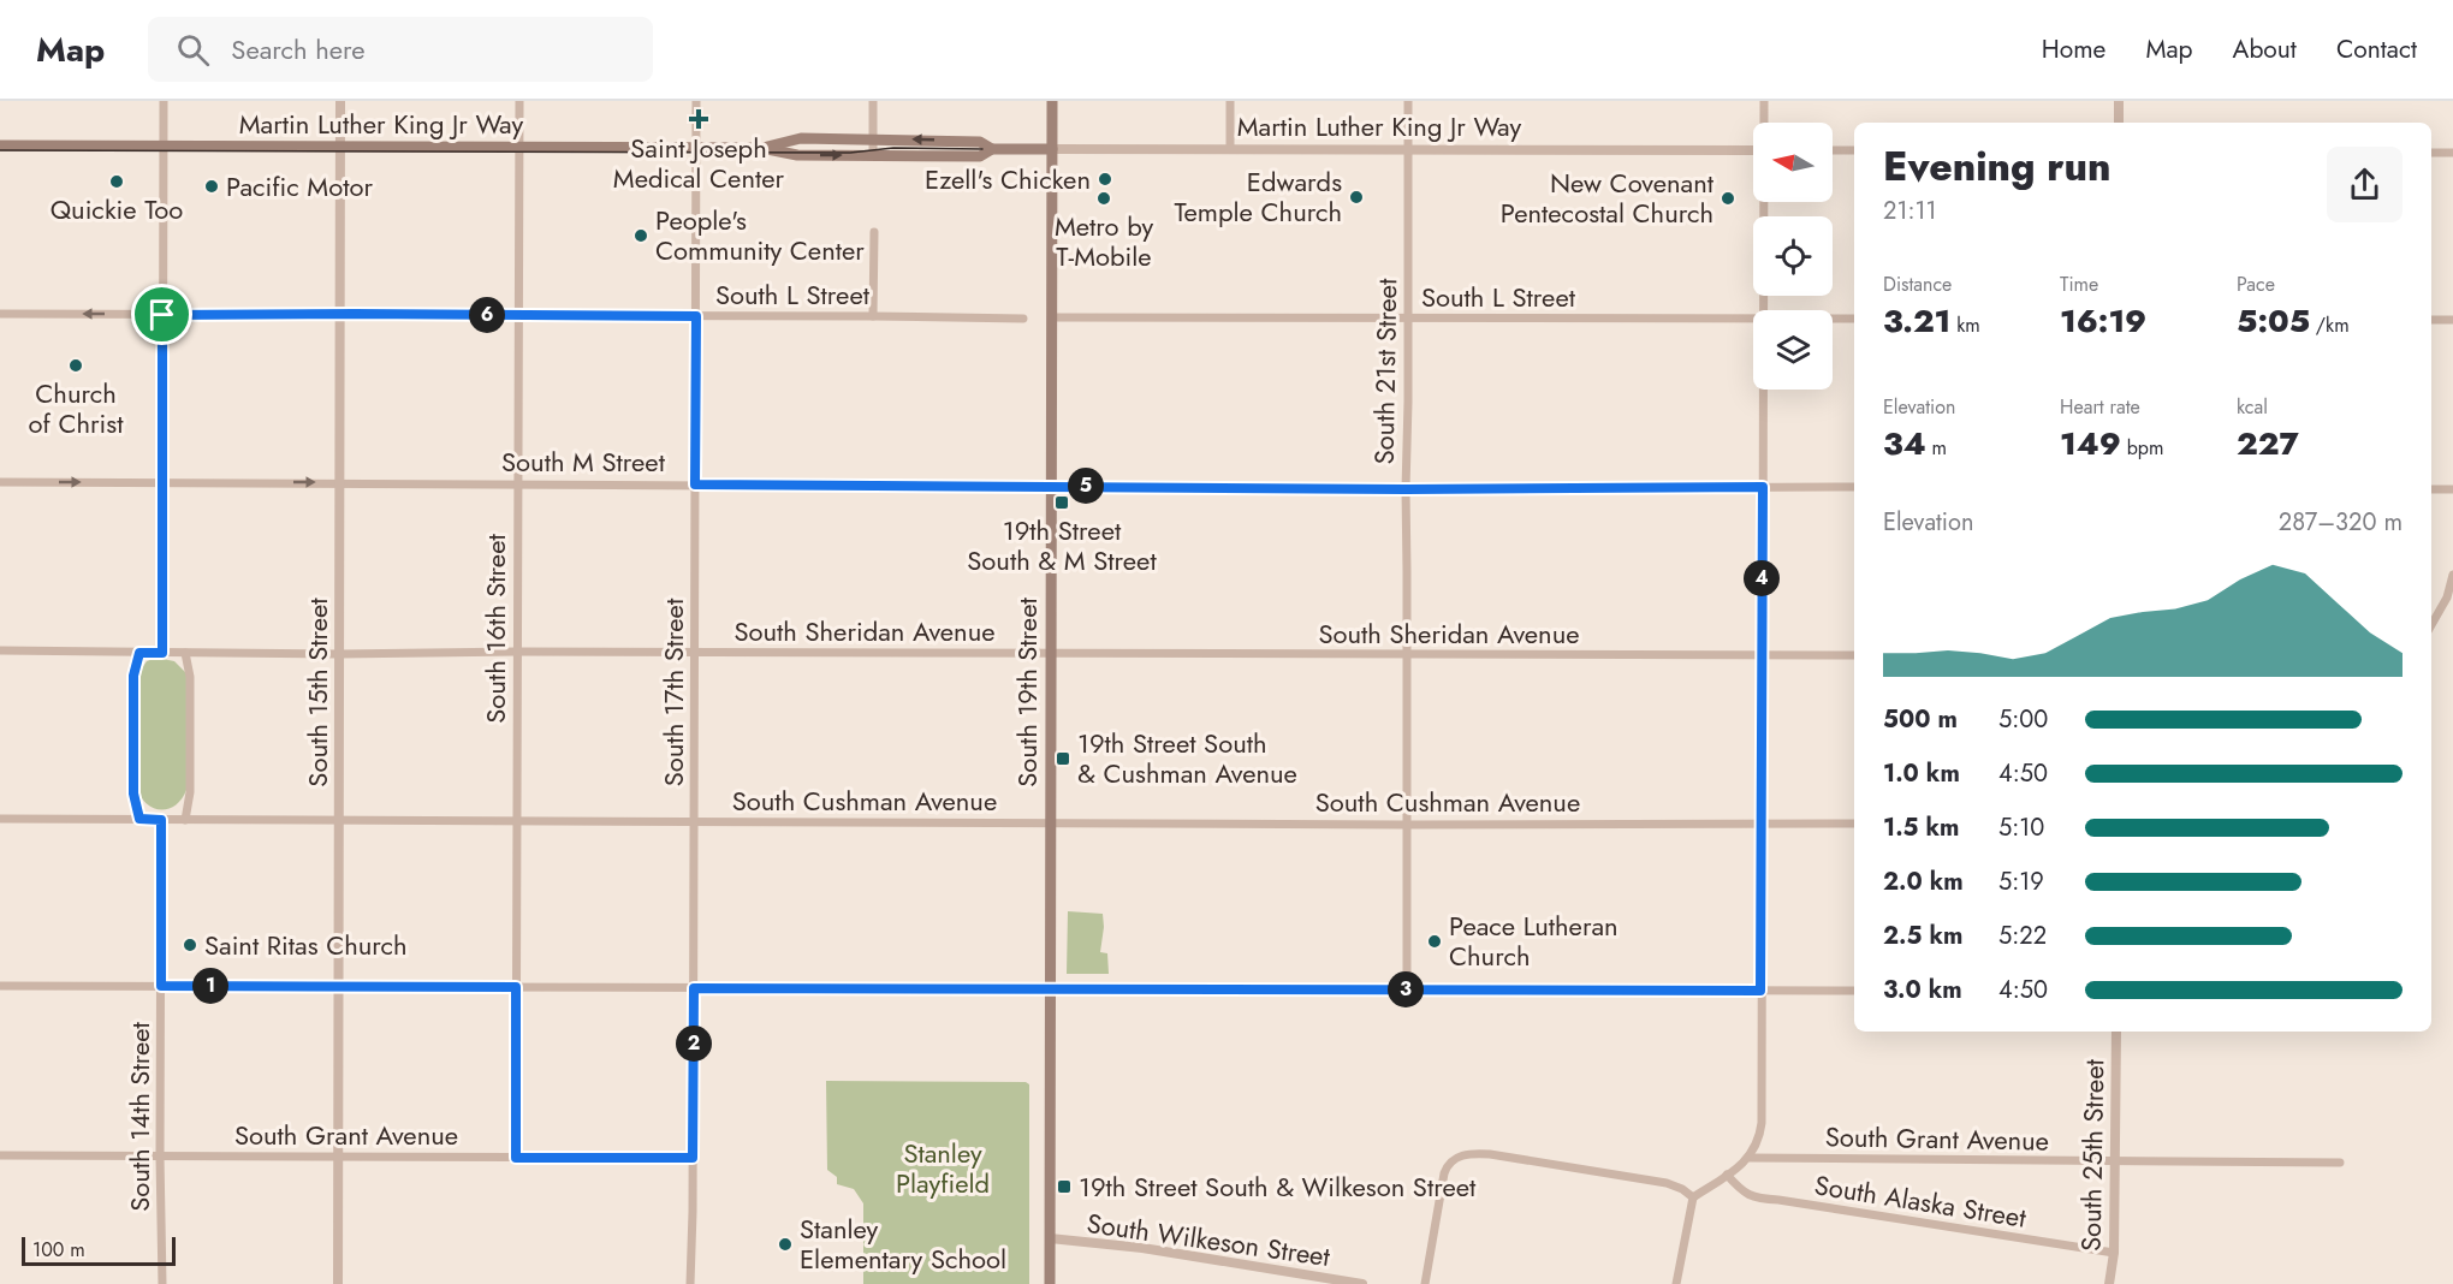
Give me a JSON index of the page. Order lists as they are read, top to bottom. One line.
{"streets":{"main road":["Martin Luther King Jr Way","South 19th Street"],"street":["South L Street","South 21st Street","South M Street","South 16th Street","South Sheridan Avenue","South 15th Street","South 17th Street","South Cushman Avenue","South 14th Street","South Grant Avenue","South 25th Street","South Alaska Street","South Wilkeson Street"]},"crossings":[["Martin Luther King Jr Way","South 21st Street"],["Martin Luther King Jr Way","South 16th Street"],["Martin Luther King Jr Way","South 15th Street"],["Martin Luther King Jr Way","South 17th Street"],["Martin Luther King Jr Way","South 19th Street"],["South L Street","South 21st Street"],["South L Street","South 16th Street"],["South L Street","South 15th Street"],["South L Street","South 17th Street"],["South L Street","South 19th Street"],["South 21st Street","South M Street"],["South 21st Street","South Sheridan Avenue"],["South 21st Street","South Cushman Avenue"],["South M Street","South 16th Street"],["South M Street","South 15th Street"],["South M Street","South 17th Street"],["South M Street","South 19th Street"],["South 16th Street","South Sheridan Avenue"],["South 16th Street","South Cushman Avenue"],["South 16th Street","South Grant Avenue"],["South Sheridan Avenue","South 15th Street"],["South Sheridan Avenue","South 17th Street"],["South Sheridan Avenue","South 19th Street"],["South 15th Street","South Cushman Avenue"],["South 15th Street","South Grant Avenue"],["South 17th Street","South Cushman Avenue"],["South 17th Street","South Grant Avenue"],["South 19th Street","South Cushman Avenue"],["South 19th Street","South Wilkeson Street"],["South Cushman Avenue","South 14th Street"],["South 14th Street","South Grant Avenue"],["South Grant Avenue","South 25th Street"],["South 25th Street","South Alaska Street"]],"parks":["Stanley Playfield"],"places":{"health":["Saint Joseph Medical Center"],"other":["Ezell's Chicken","Quickie Too","Pacific Motor","Edwards Temple Church","Metro by T-Mobile","New Covenant Pentecostal Church","People's Community Center","Church of Christ","Peace Lutheran Church","Saint Ritas Church","Stanley Elementary School"],"transit":["19th Street South & M Street","19th Street South & Cushman Avenue","19th Street South & Wilkeson Street"]},"scale_bar":"100 m","north":"left","page":{"header":"Map","search":"Search here","nav":["Home","Map","About","Contact"],"heading":["Evening run","21:11"],"stats":[["Distance","3.21 km"],["Time","16:19"],["Pace","5:05 /km"],["Elevation","34 m"],["Heart rate","149 bpm"],["kcal","227"]],"pins":["6","5","4","1","3","2"],"chart":["Elevation","287–320 m"],"list":[{"name":"500 m","note":"5:00"},{"name":"1.0 km","note":"4:50"},{"name":"1.5 km","note":"5:10"},{"name":"2.0 km","note":"5:19"},{"name":"2.5 km","note":"5:22"},{"name":"3.0 km","note":"4:50"}],"scale":"100 m"}}
